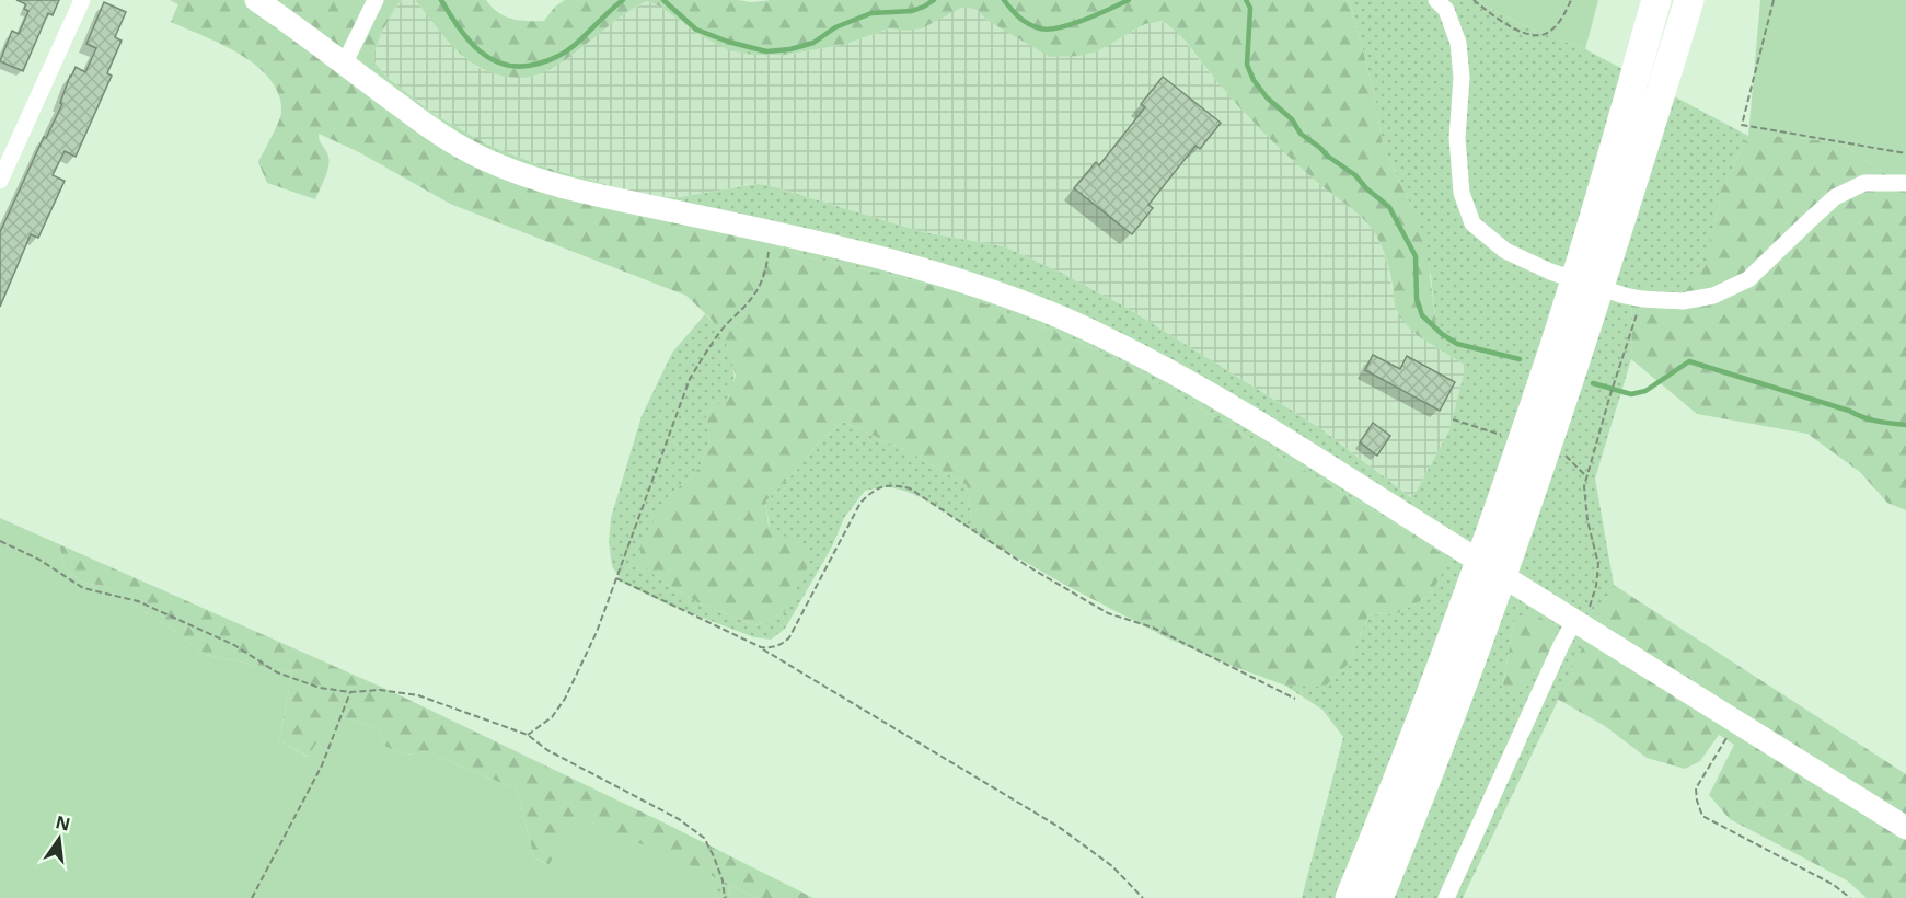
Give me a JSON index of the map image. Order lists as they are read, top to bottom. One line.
{"north":"top"}
